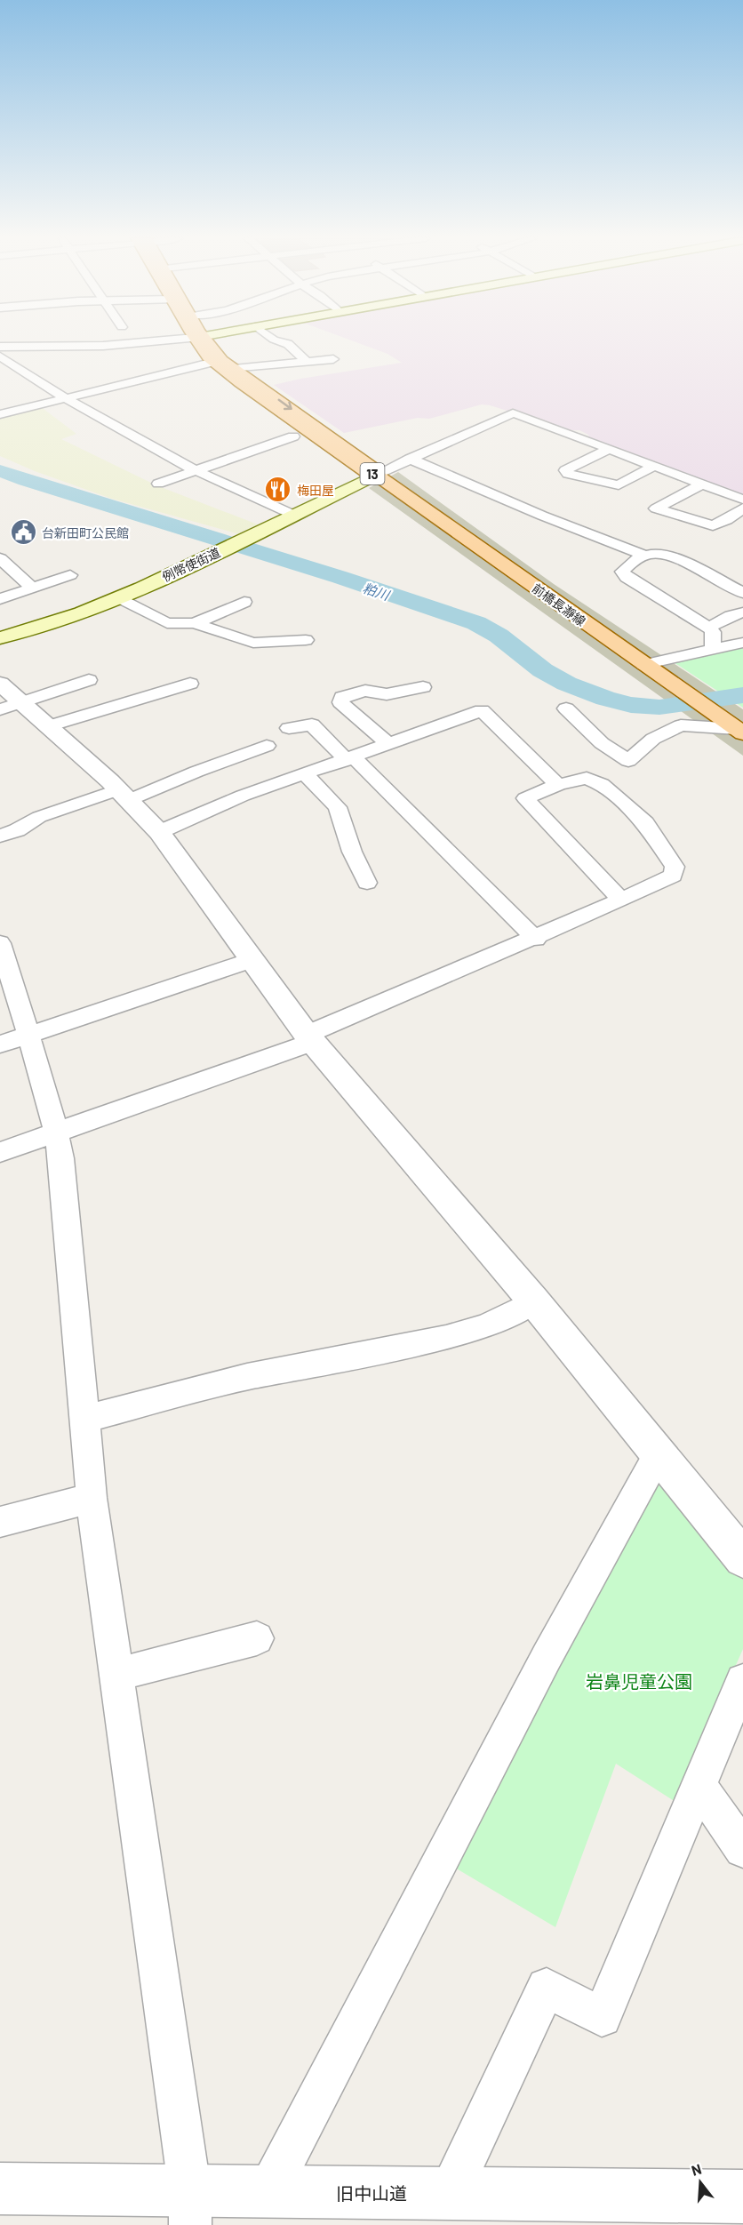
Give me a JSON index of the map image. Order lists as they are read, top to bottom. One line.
{"streets":{"main road":["13","例幣使街道","前橋長瀞線"],"street":["旧中山道"]},"crossings":[["例幣使街道","前橋長瀞線"]],"water":["粕川"],"parks":["岩鼻児童公園"],"places":{"restaurant":["梅田屋"],"public building":["台新田町公民館"]},"north":"top"}
